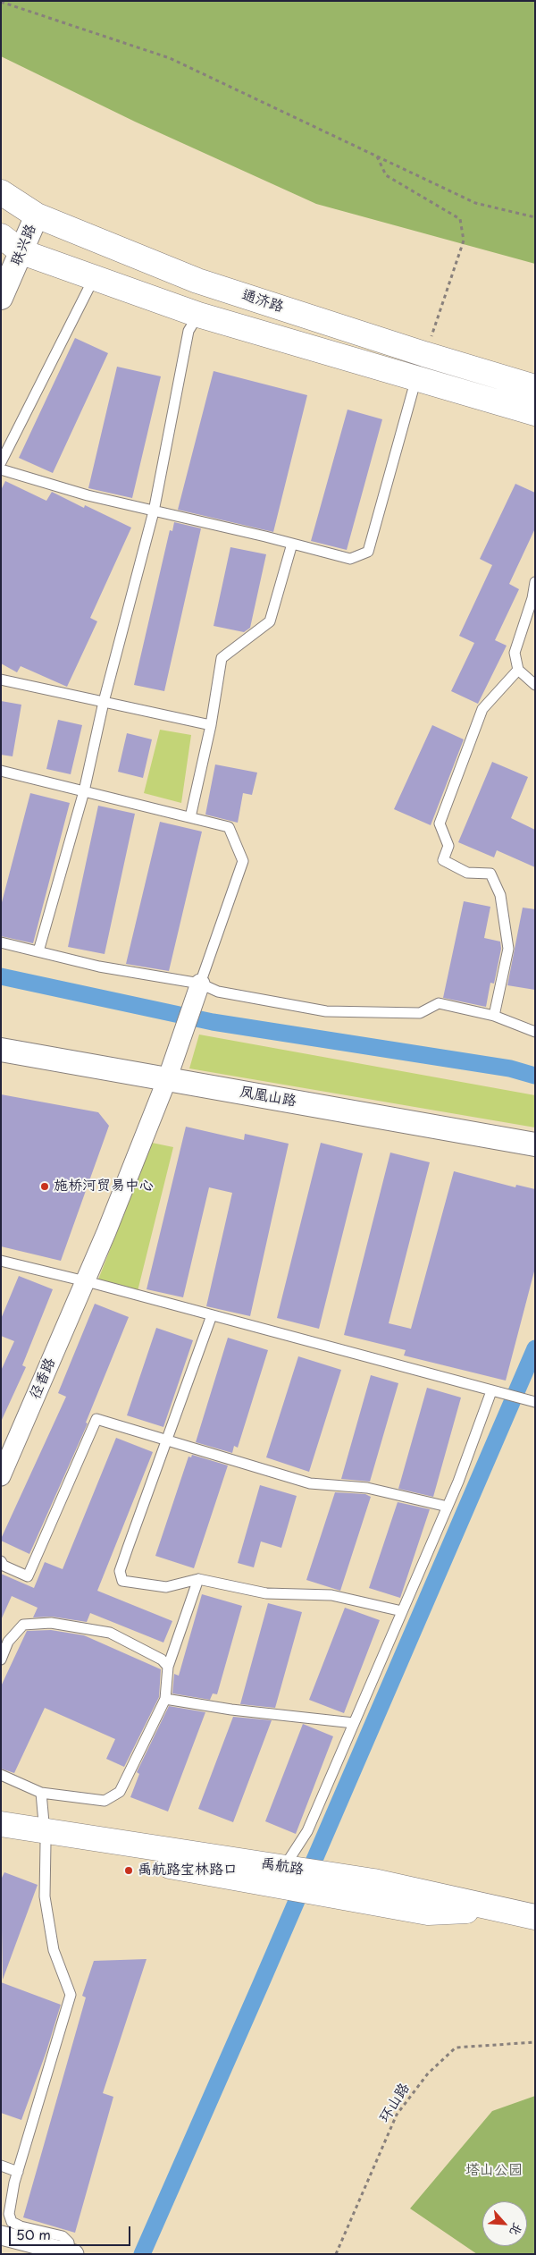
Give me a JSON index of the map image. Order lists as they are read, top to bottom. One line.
{"streets":{"main road":["通济路","禹航路"],"street":["联兴路","凤凰山路","径香路"],"path":["环山路"]},"crossings":[["联兴路","通济路"],["凤凰山路","径香路"]],"parks":["塔山公园"],"places":["施桥河贸易中心","禹航路宝林路口"],"scale_bar":"50 m","north":"bottom right"}
